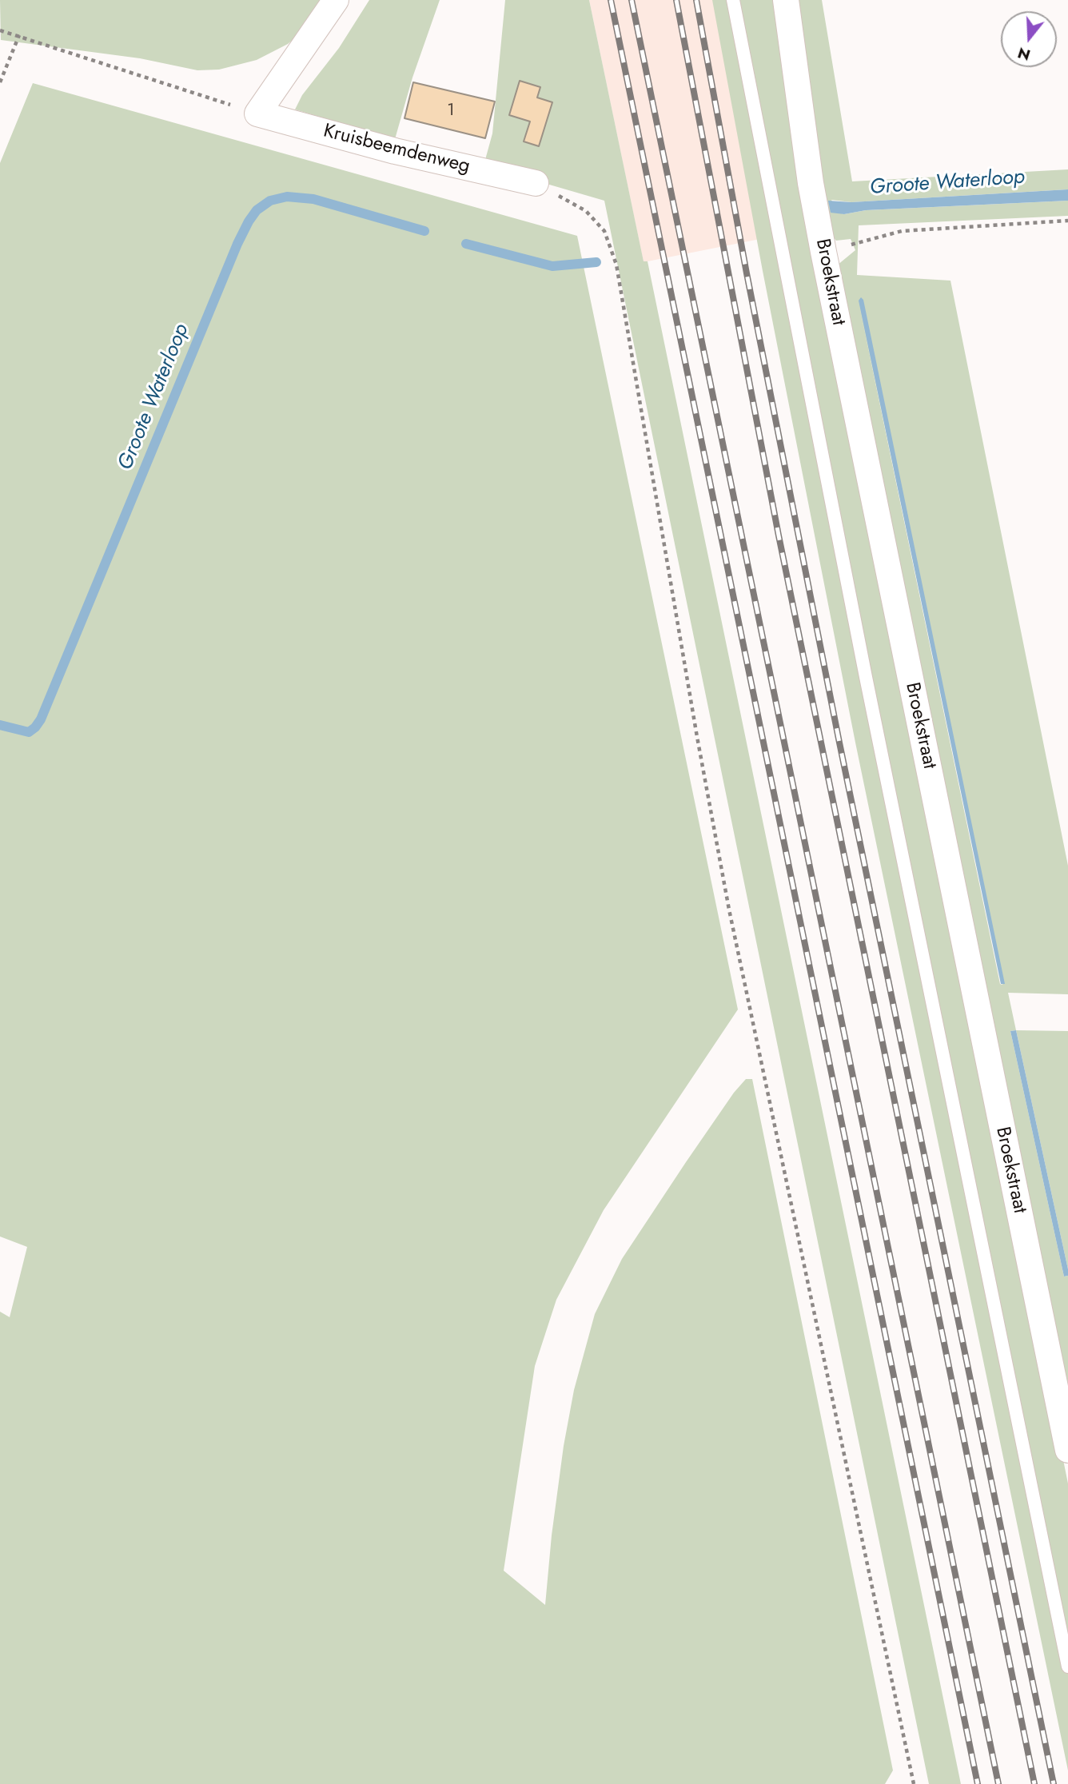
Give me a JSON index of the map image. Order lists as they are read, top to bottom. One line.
{"streets":{"street":["Kruisbeemdenweg","Broekstraat"]},"water":["Groote Waterloop"],"house_numbers":["1"],"north":"bottom"}
